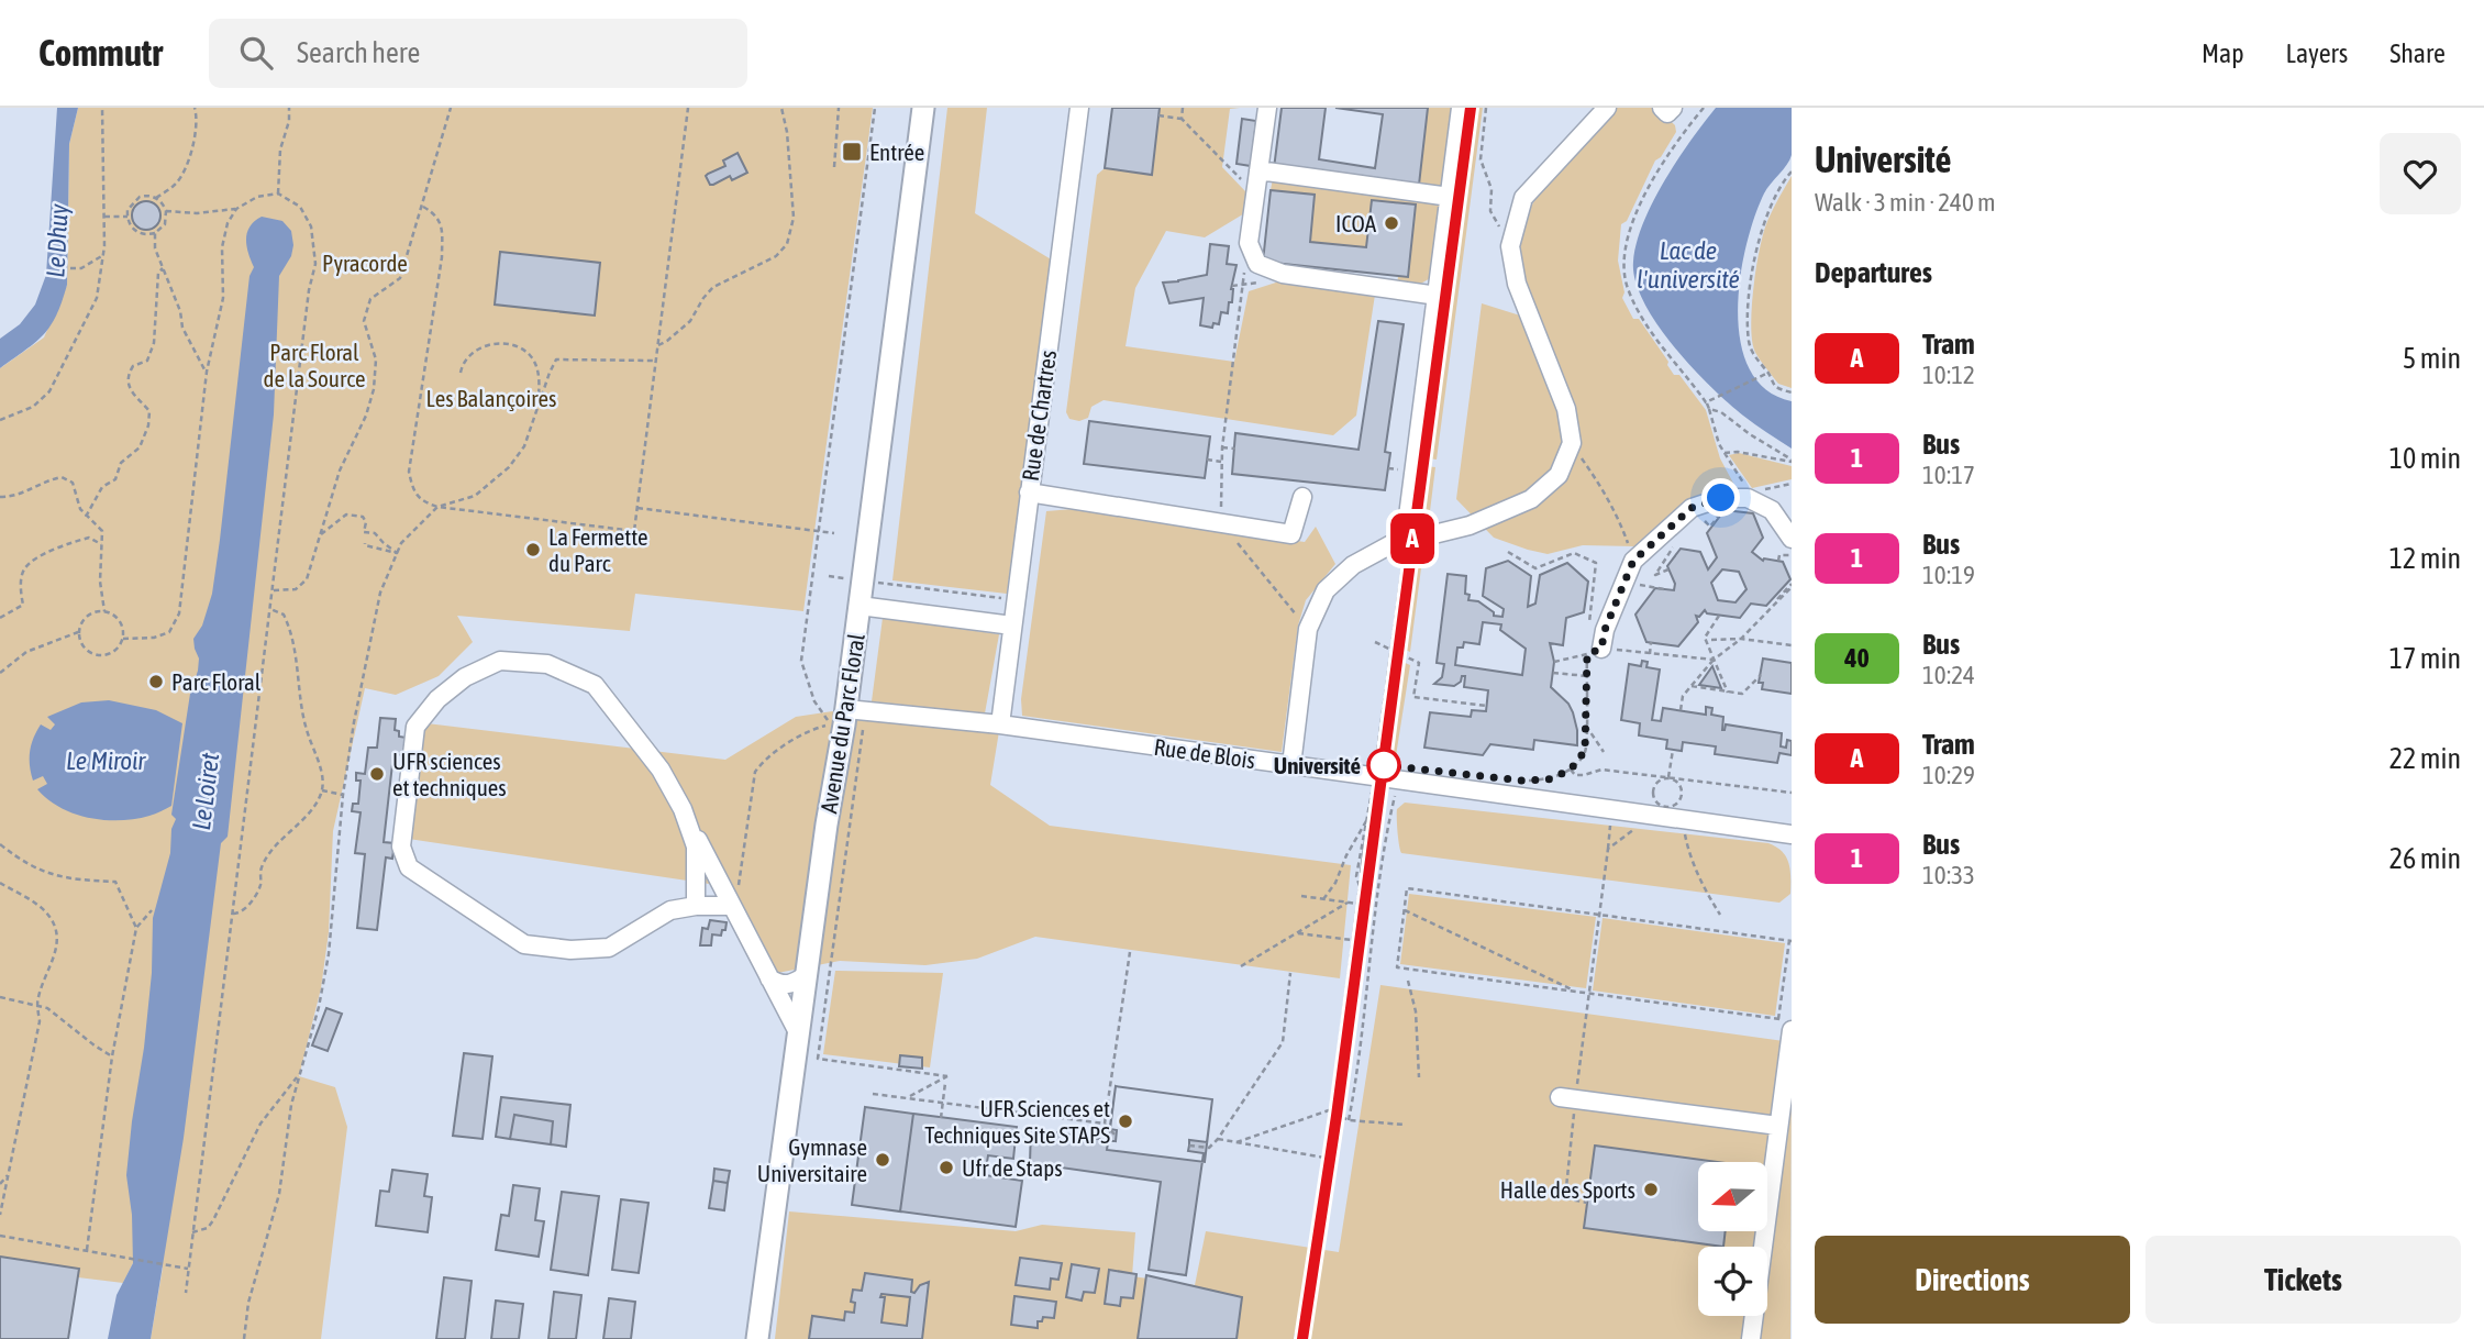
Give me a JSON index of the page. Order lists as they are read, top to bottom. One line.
{"streets":{"main road":["Avenue du Parc Floral"],"street":["Rue de Chartres","Rue de Blois"]},"crossings":[["Rue de Chartres","Rue de Blois"],["Avenue du Parc Floral","Rue de Blois"]],"water":["Le Dhuy","Lac de l'université","Le Miroir","Le Loiret"],"parks":["Pyracorde","Parc Floral de la Source","Les Balançoires"],"places":{"transit":["Entrée"],"other":["ICOA","La Fermette du Parc","Parc Floral","Université","UFR sciences et techniques","UFR Sciences et Techniques Site STAPS","Gymnase Universitaire","Ufr de Staps","Halle des Sports"]},"lines":["tram line A"],"north":"left","page":{"header":"Commutr","search":"Search here","nav":["Map","Layers","Share"],"on_map":"A","heading":[["Université","Walk · 3 min · 240 m"],"Departures"],"list":[{"mark":"A","name":"Tram","note":"10:12","value":"5 min"},{"mark":"1","name":"Bus","note":"10:17","value":"10 min"},{"mark":"1","name":"Bus","note":"10:19","value":"12 min"},{"mark":"40","name":"Bus","note":"10:24","value":"17 min"},{"mark":"A","name":"Tram","note":"10:29","value":"22 min"},{"mark":"1","name":"Bus","note":"10:33","value":"26 min"}],"buttons":["Directions","Tickets"]}}
